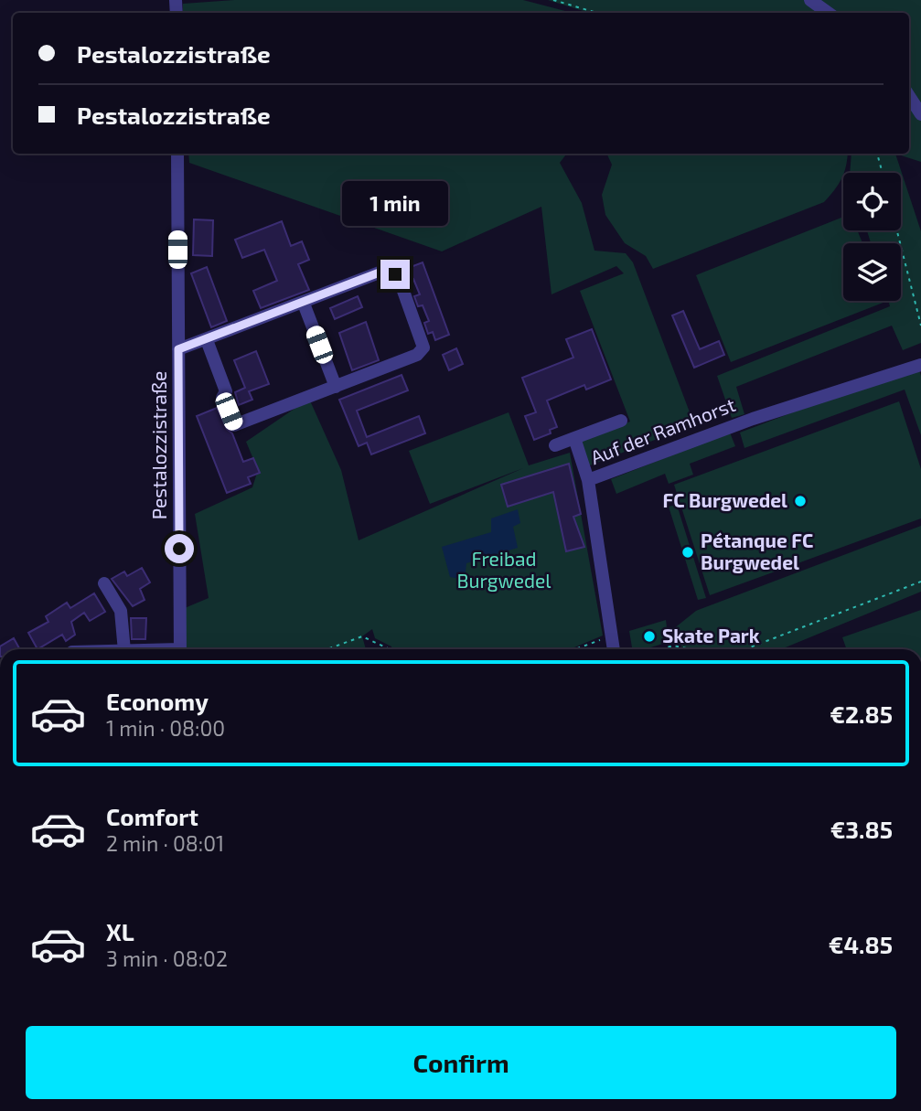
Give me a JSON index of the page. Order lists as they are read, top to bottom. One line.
{"streets":{"street":["Auf der Ramhorst","Pestalozzistraße"]},"parks":["Freibad Burgwedel"],"places":["FC Burgwedel","Pétanque FC Burgwedel","Skate Park"],"page":{"banner":["Pestalozzistraße","Pestalozzistraße"],"bubble":"1 min","list":[{"name":"Economy","note":"1 min · 08:00","value":"€2.85"},{"name":"Comfort","note":"2 min · 08:01","value":"€3.85"},{"name":"XL","note":"3 min · 08:02","value":"€4.85"}],"buttons":"Confirm"}}
